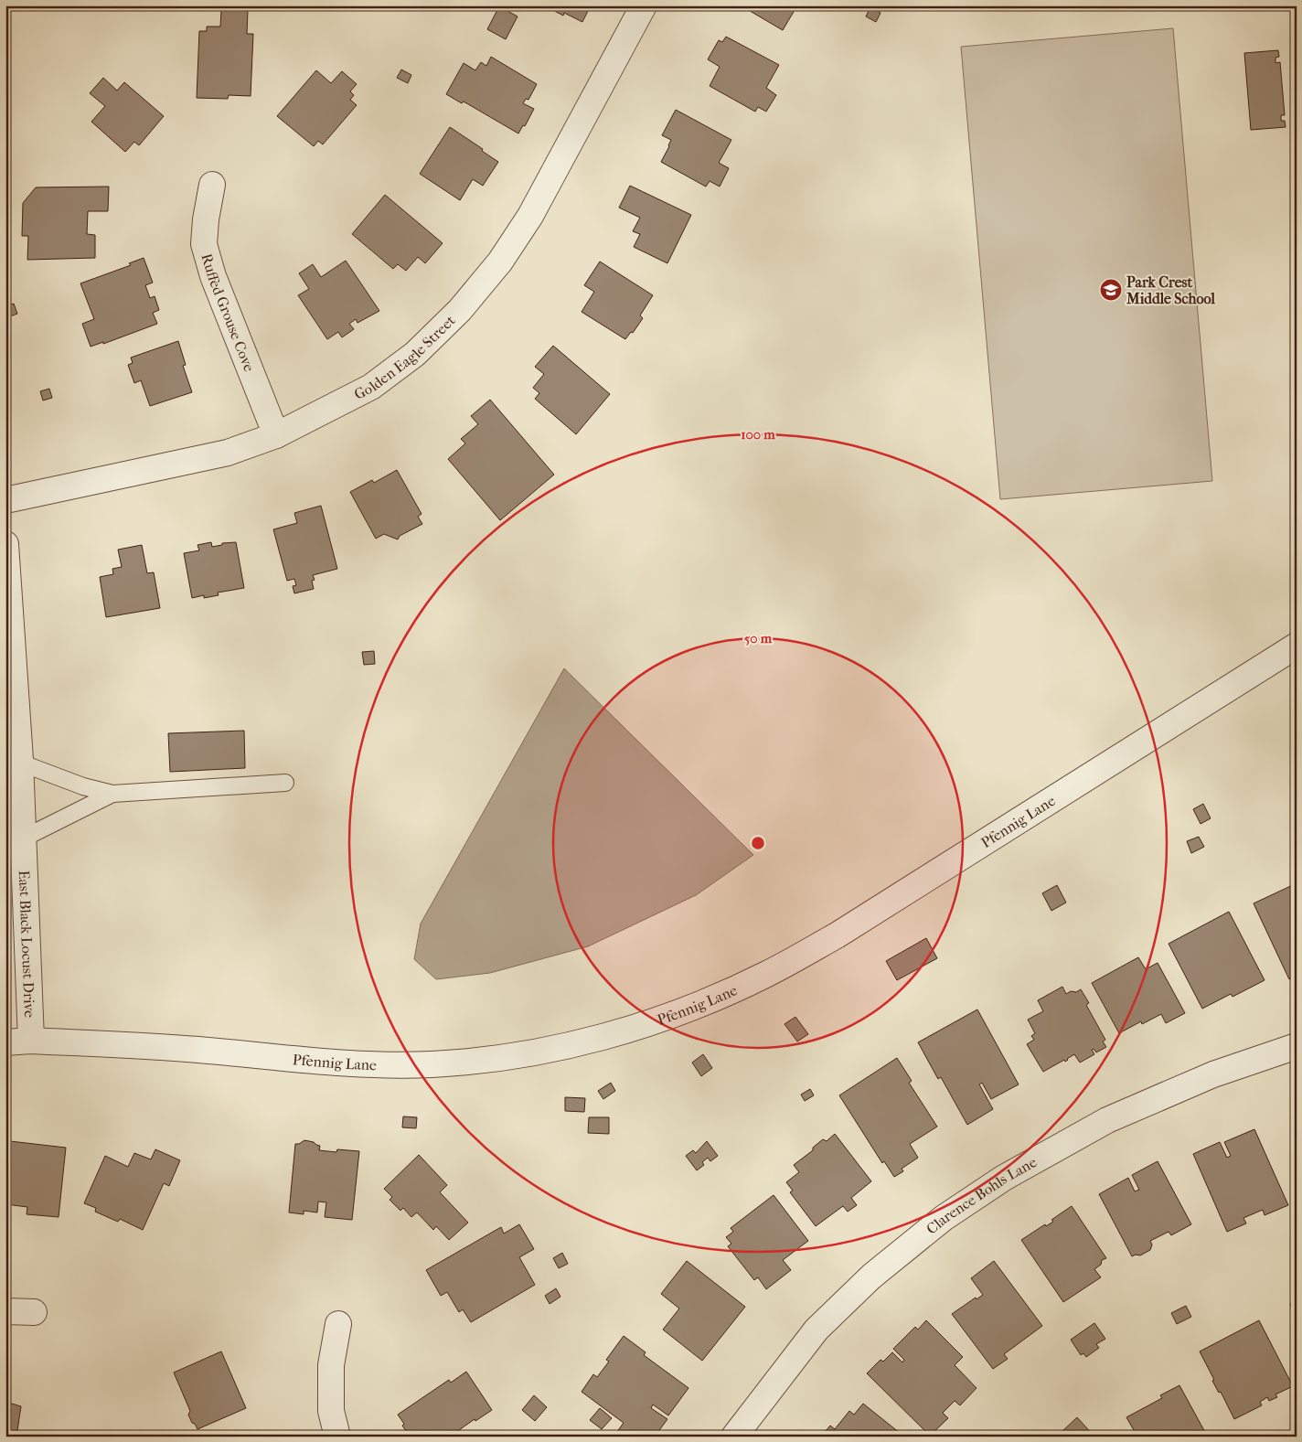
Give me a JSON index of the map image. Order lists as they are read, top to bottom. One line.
{"streets":{"street":["Ruffed Grouse Cove","Golden Eagle Street","Pfennig Lane","East Black Locust Drive","Clarence Bohls Lane"]},"crossings":[["Ruffed Grouse Cove","Golden Eagle Street"],["Pfennig Lane","East Black Locust Drive"]],"places":{"school or university":["Park Crest Middle School"]},"rings":["100 m","50 m"]}
